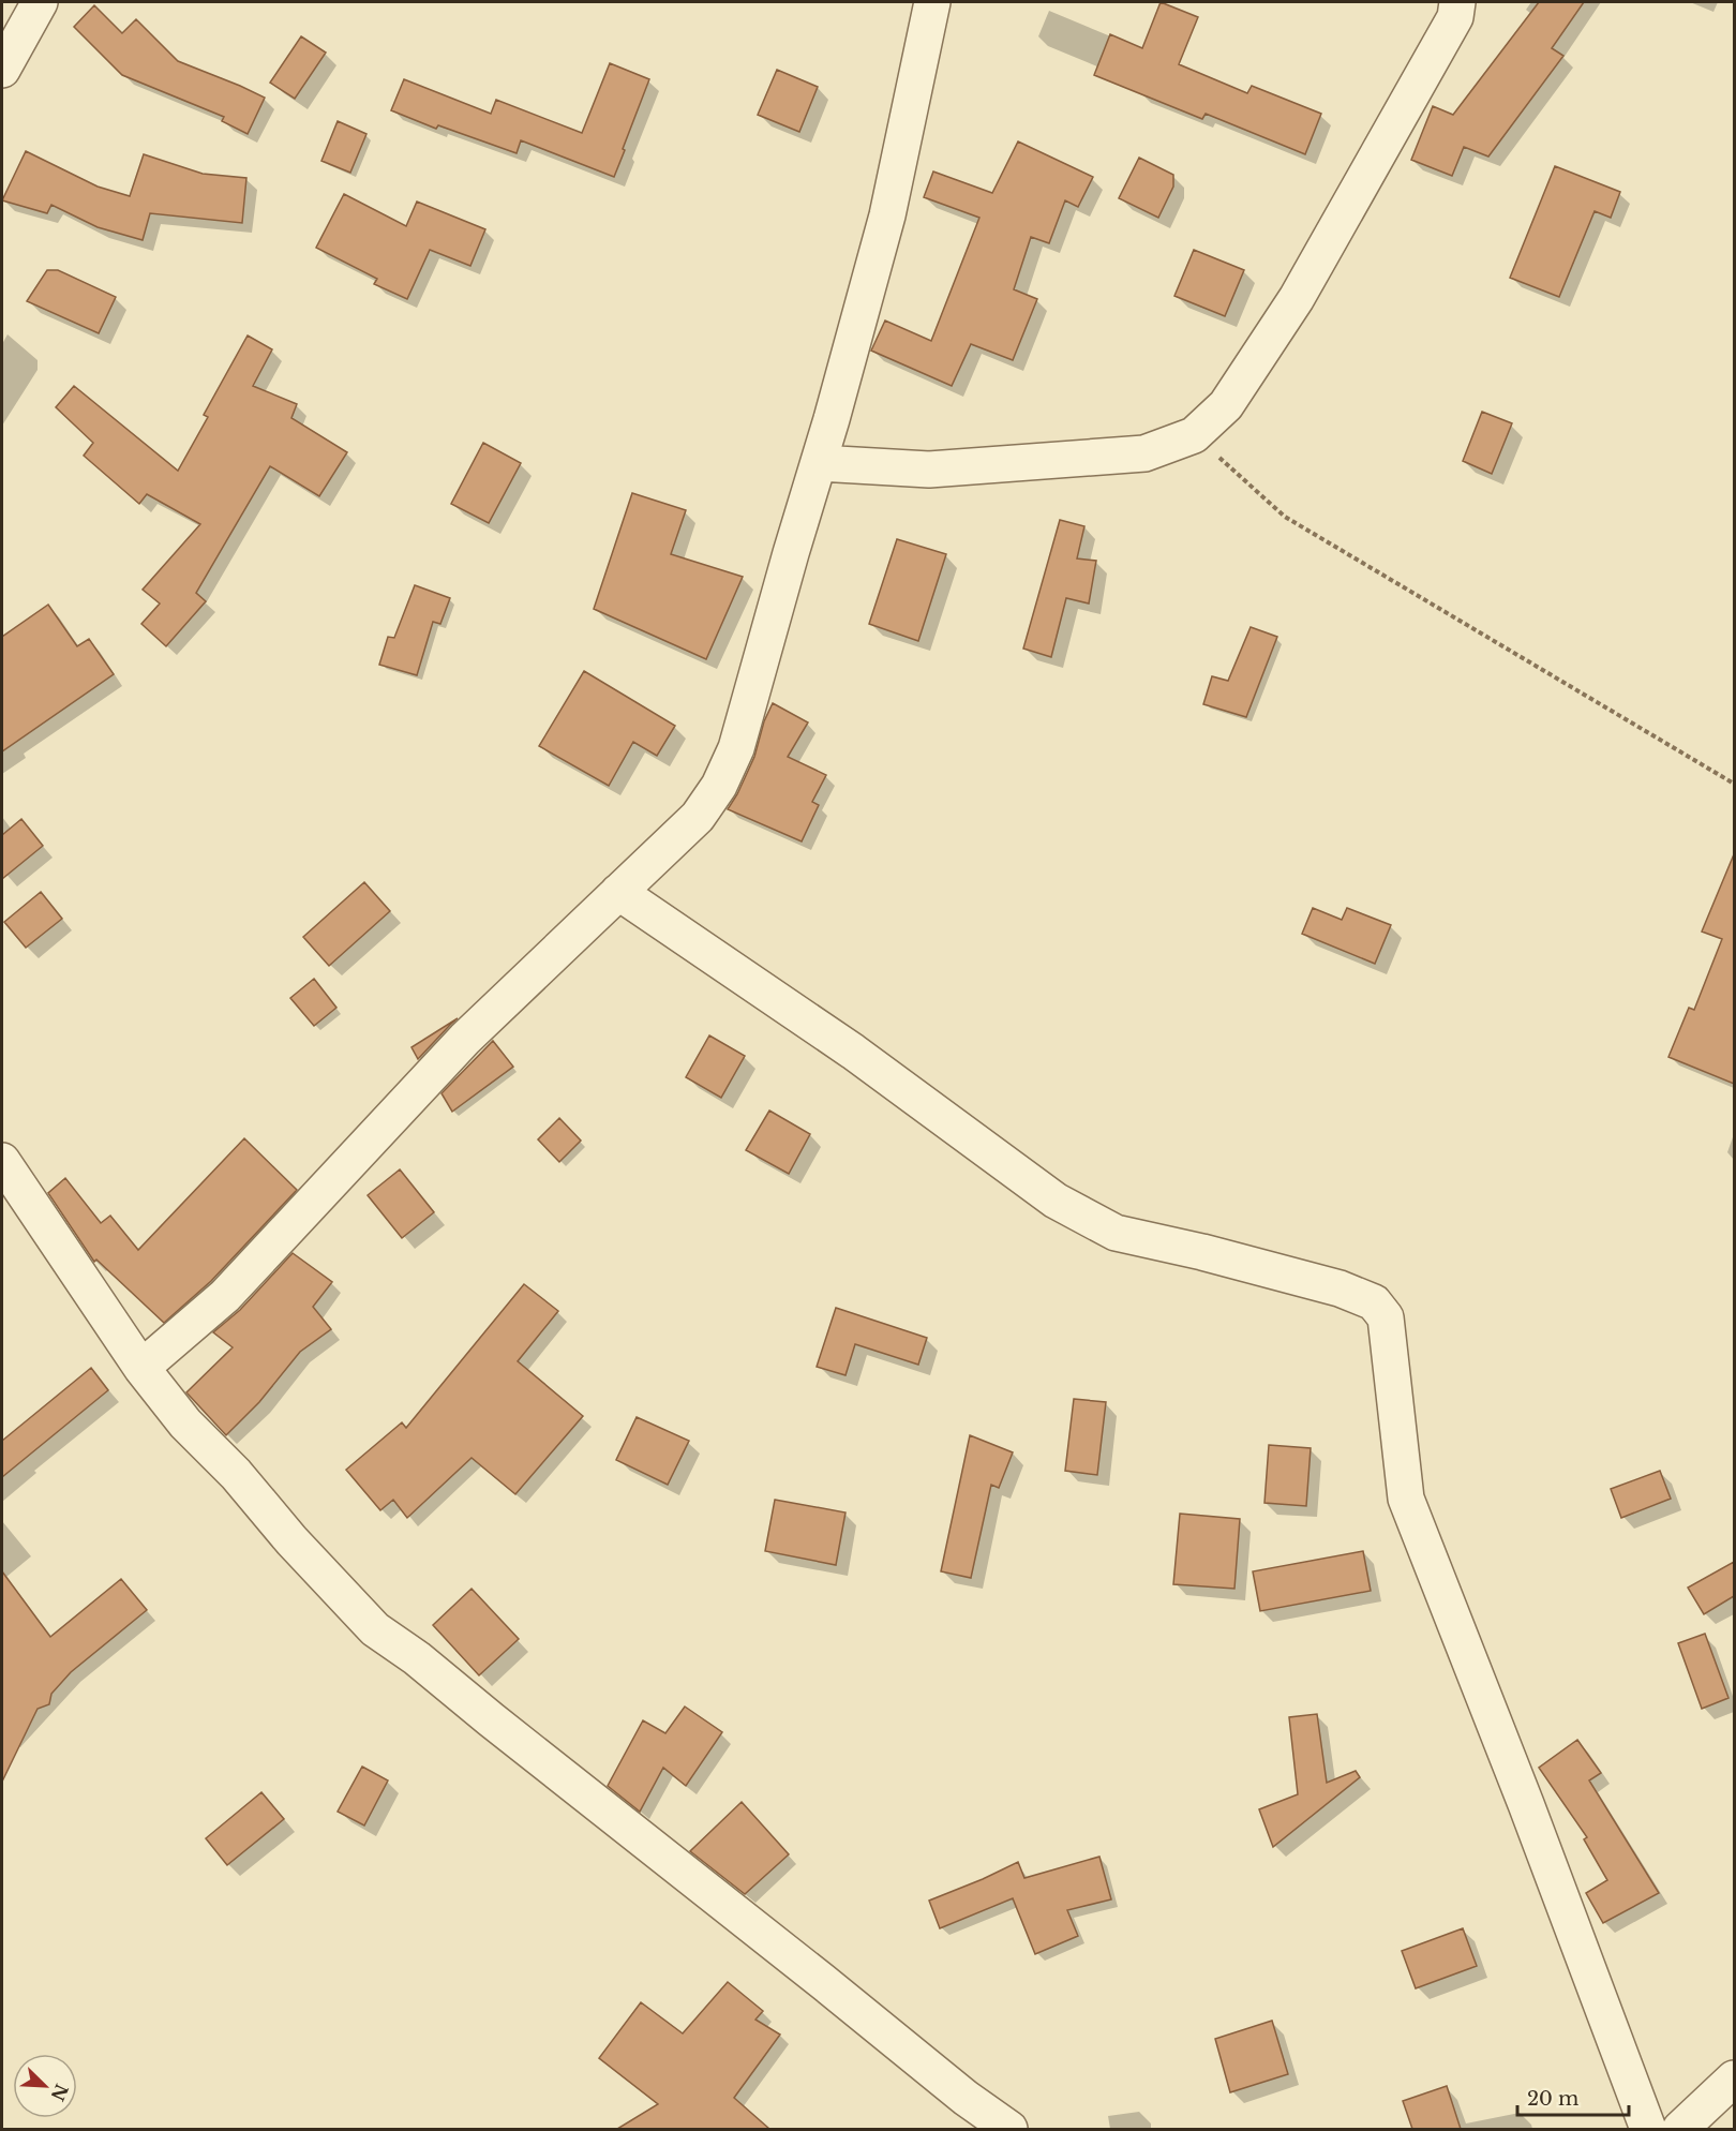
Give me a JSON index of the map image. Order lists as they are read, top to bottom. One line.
{"scale_bar":"20 m","north":"bottom right"}
